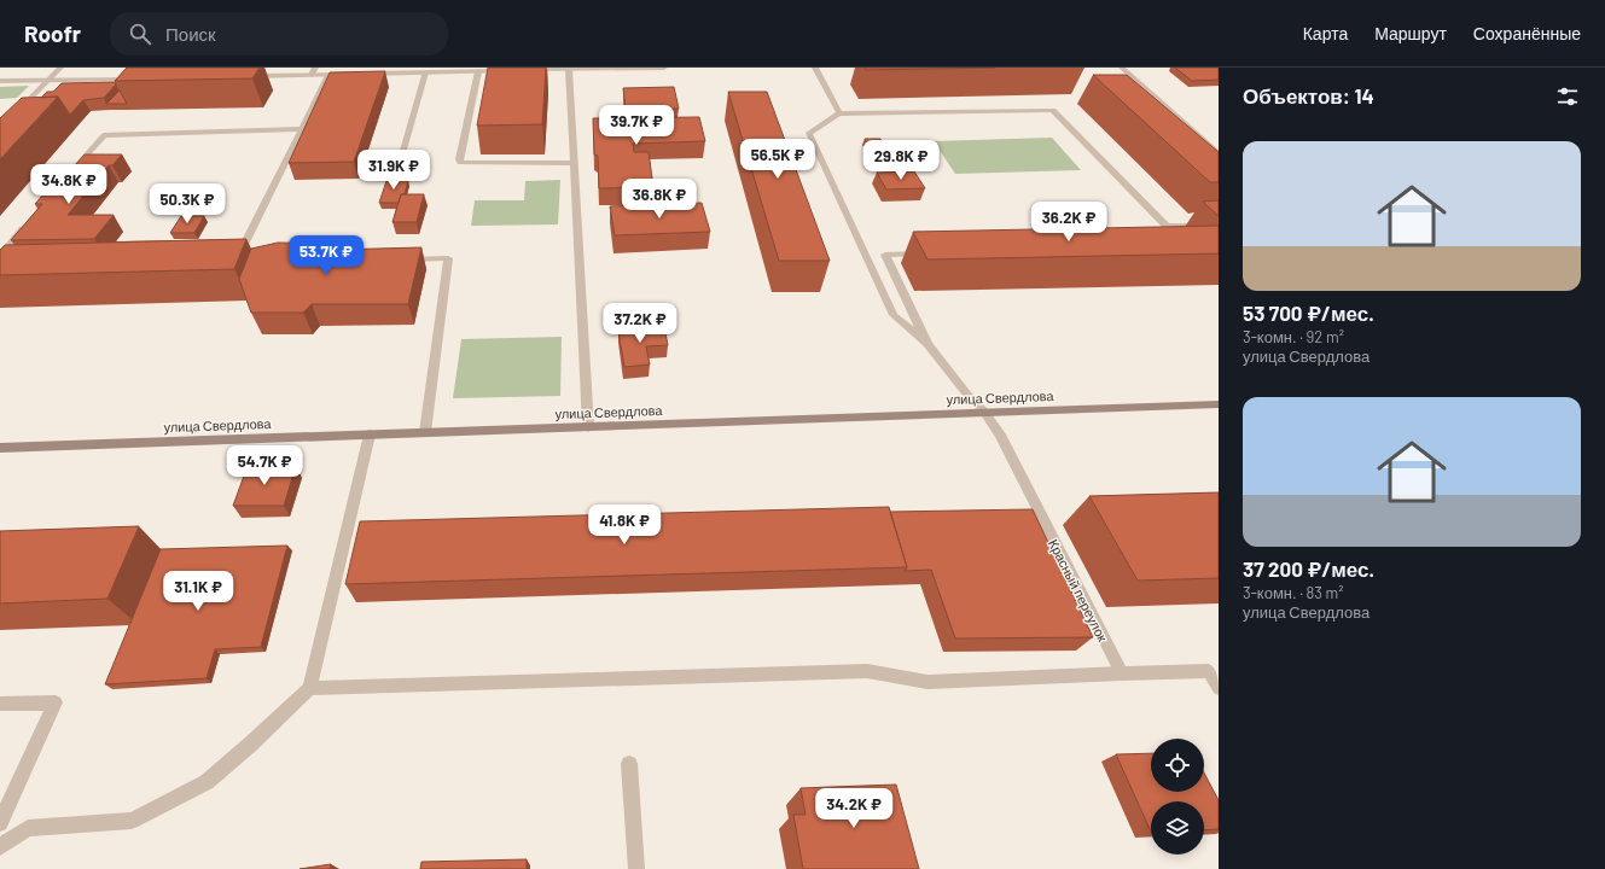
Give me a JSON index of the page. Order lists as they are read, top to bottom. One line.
{"streets":{"street":["улица Свердлова","Красный переулок"]},"crossings":[["улица Свердлова","Красный переулок"]],"page":{"header":"Roofr","search":"Поиск","nav":["Карта","Маршрут","Сохранённые"],"heading":"Объектов: 14","price":["39.7K ₽","56.5K ₽","29.8K ₽","31.9K ₽","34.8K ₽","36.8K ₽","50.3K ₽","36.2K ₽","53.7K ₽","37.2K ₽","54.7K ₽","41.8K ₽","31.1K ₽","34.2K ₽"],"list":[{"name":"53 700 ₽/мес.","note":"3-комн. · 92 m² · улица Свердлова"},{"name":"37 200 ₽/мес.","note":"3-комн. · 83 m² · улица Свердлова"}]}}
